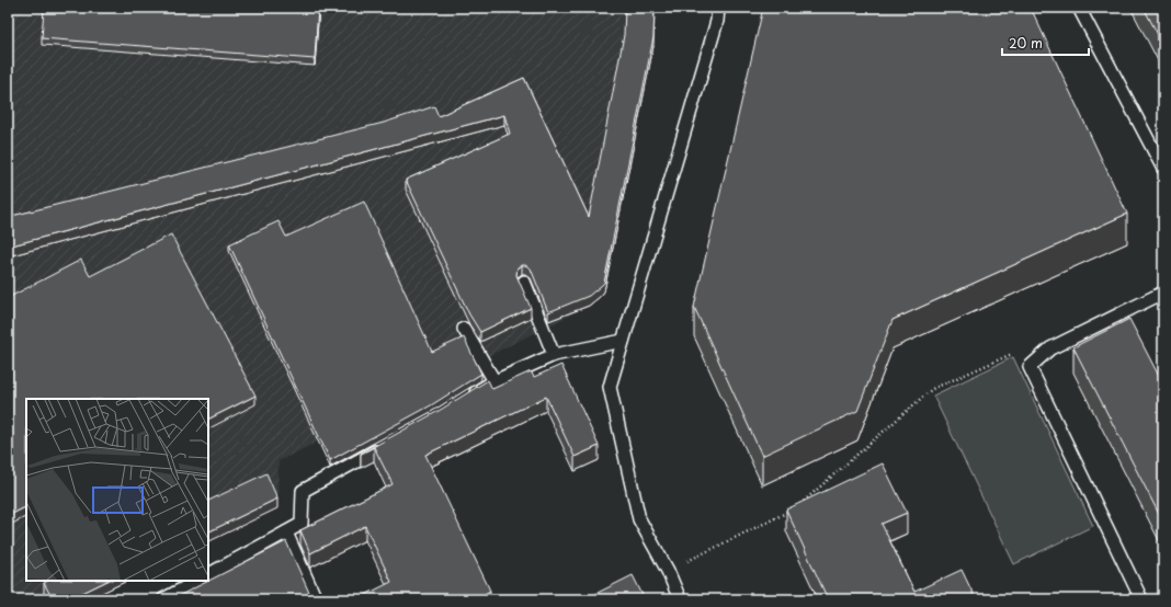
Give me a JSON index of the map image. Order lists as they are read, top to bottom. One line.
{"scale_bar":"20 m"}
